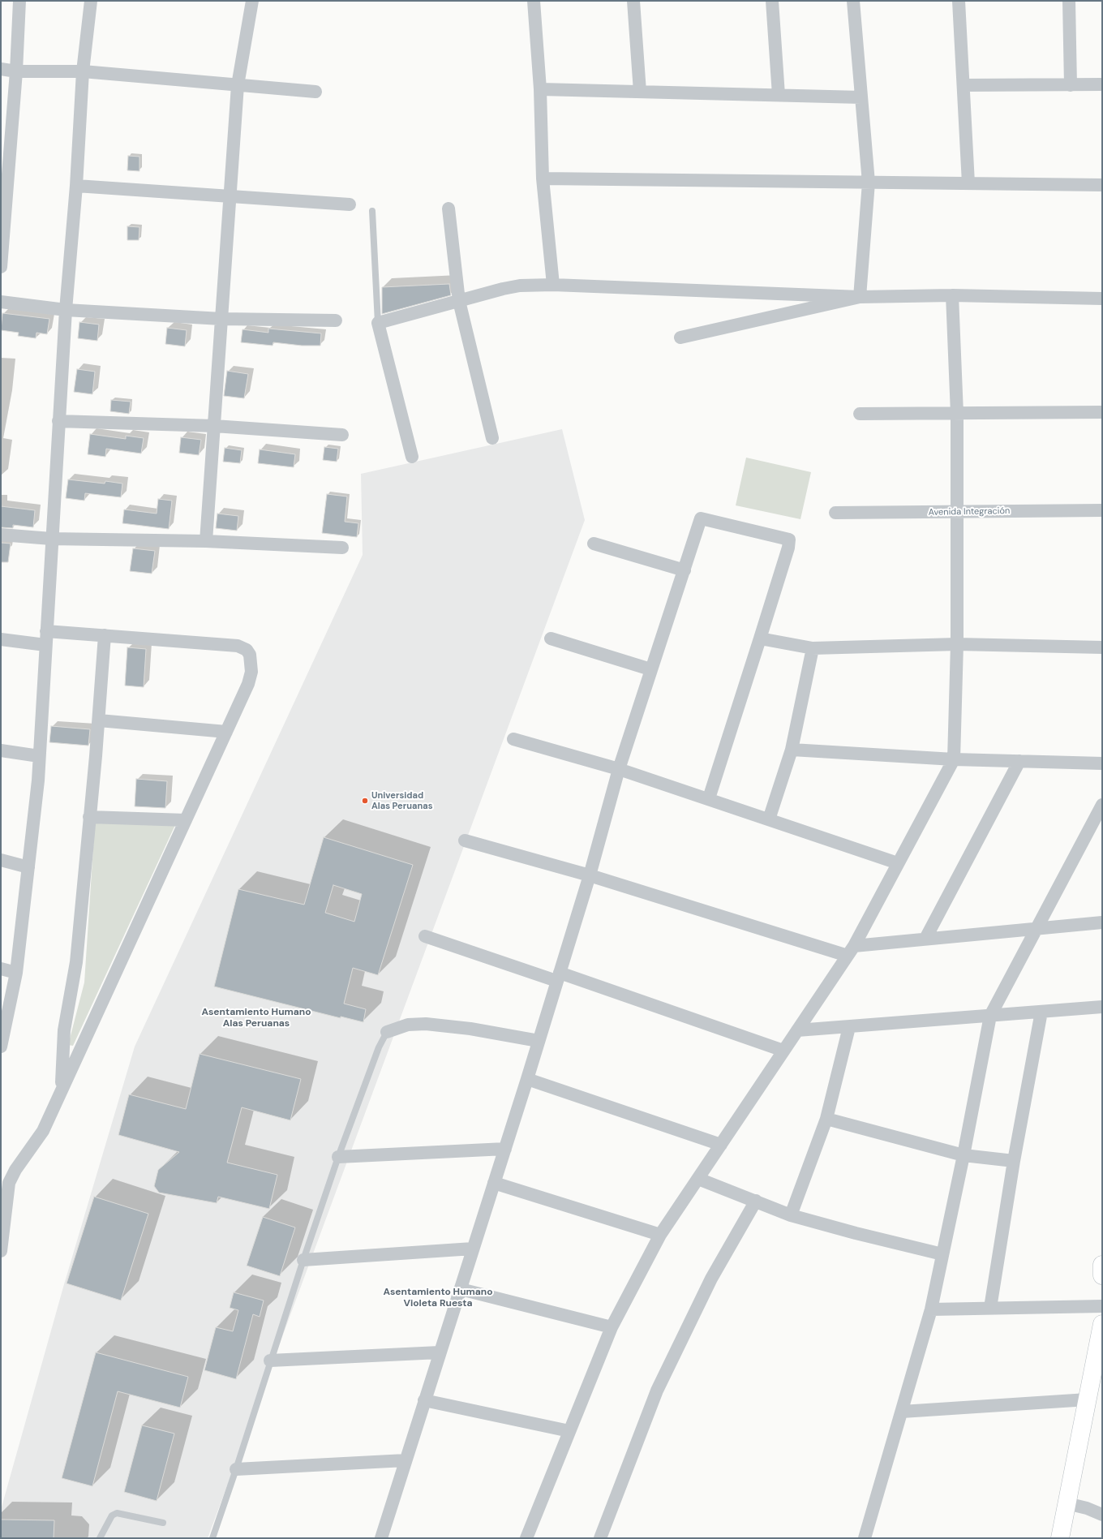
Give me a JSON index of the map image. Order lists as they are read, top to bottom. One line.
{"streets":{"street":["Avenida Integración"]},"districts":["Asentamiento Humano Alas Peruanas","Asentamiento Humano Violeta Ruesta"],"places":["Universidad Alas Peruanas"]}
